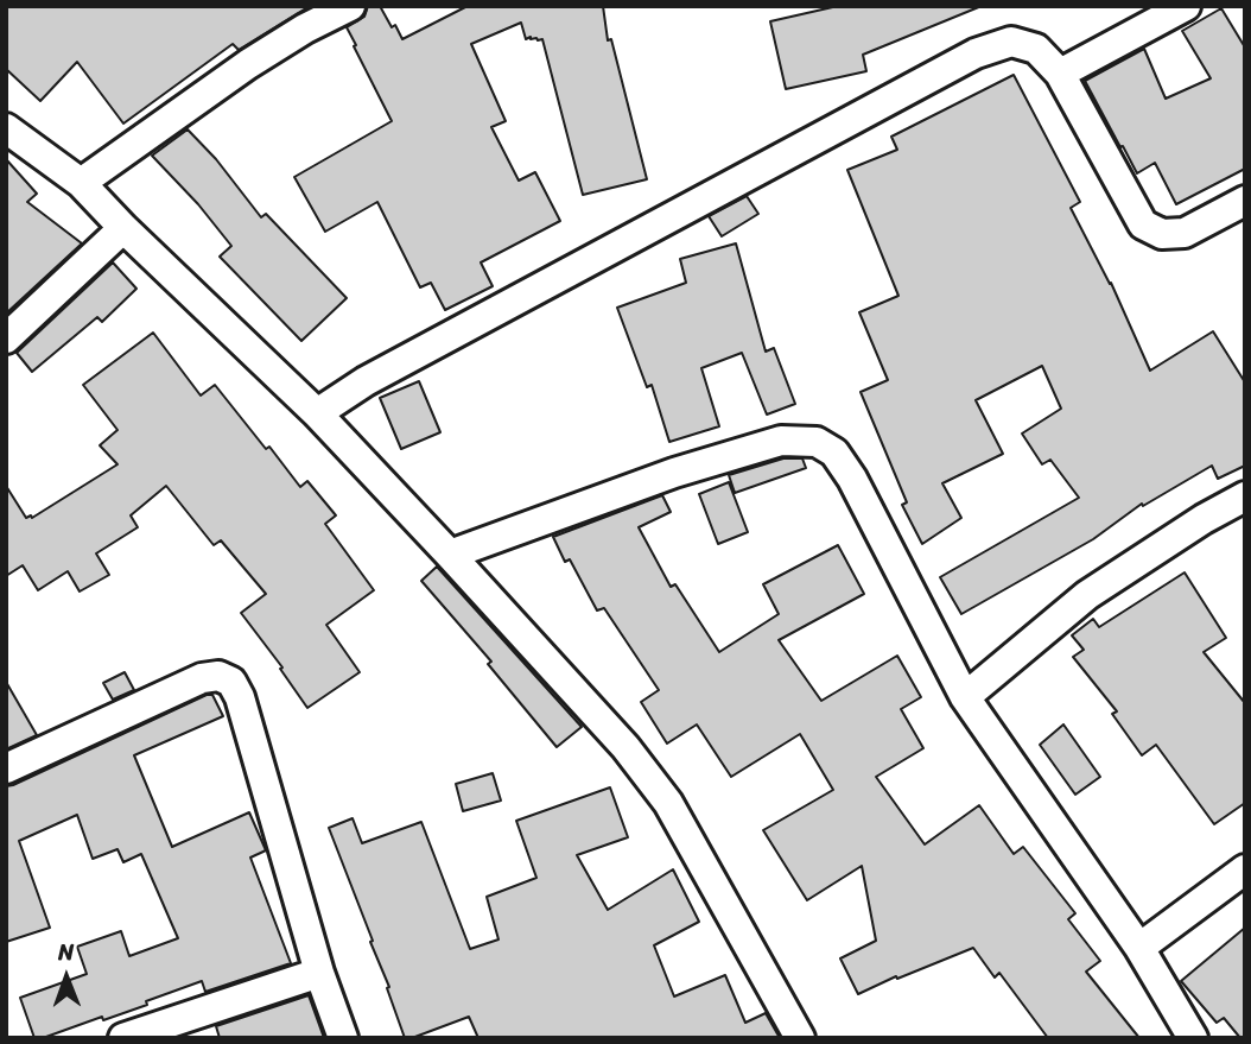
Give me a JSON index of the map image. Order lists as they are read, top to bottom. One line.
{"north":"top"}
